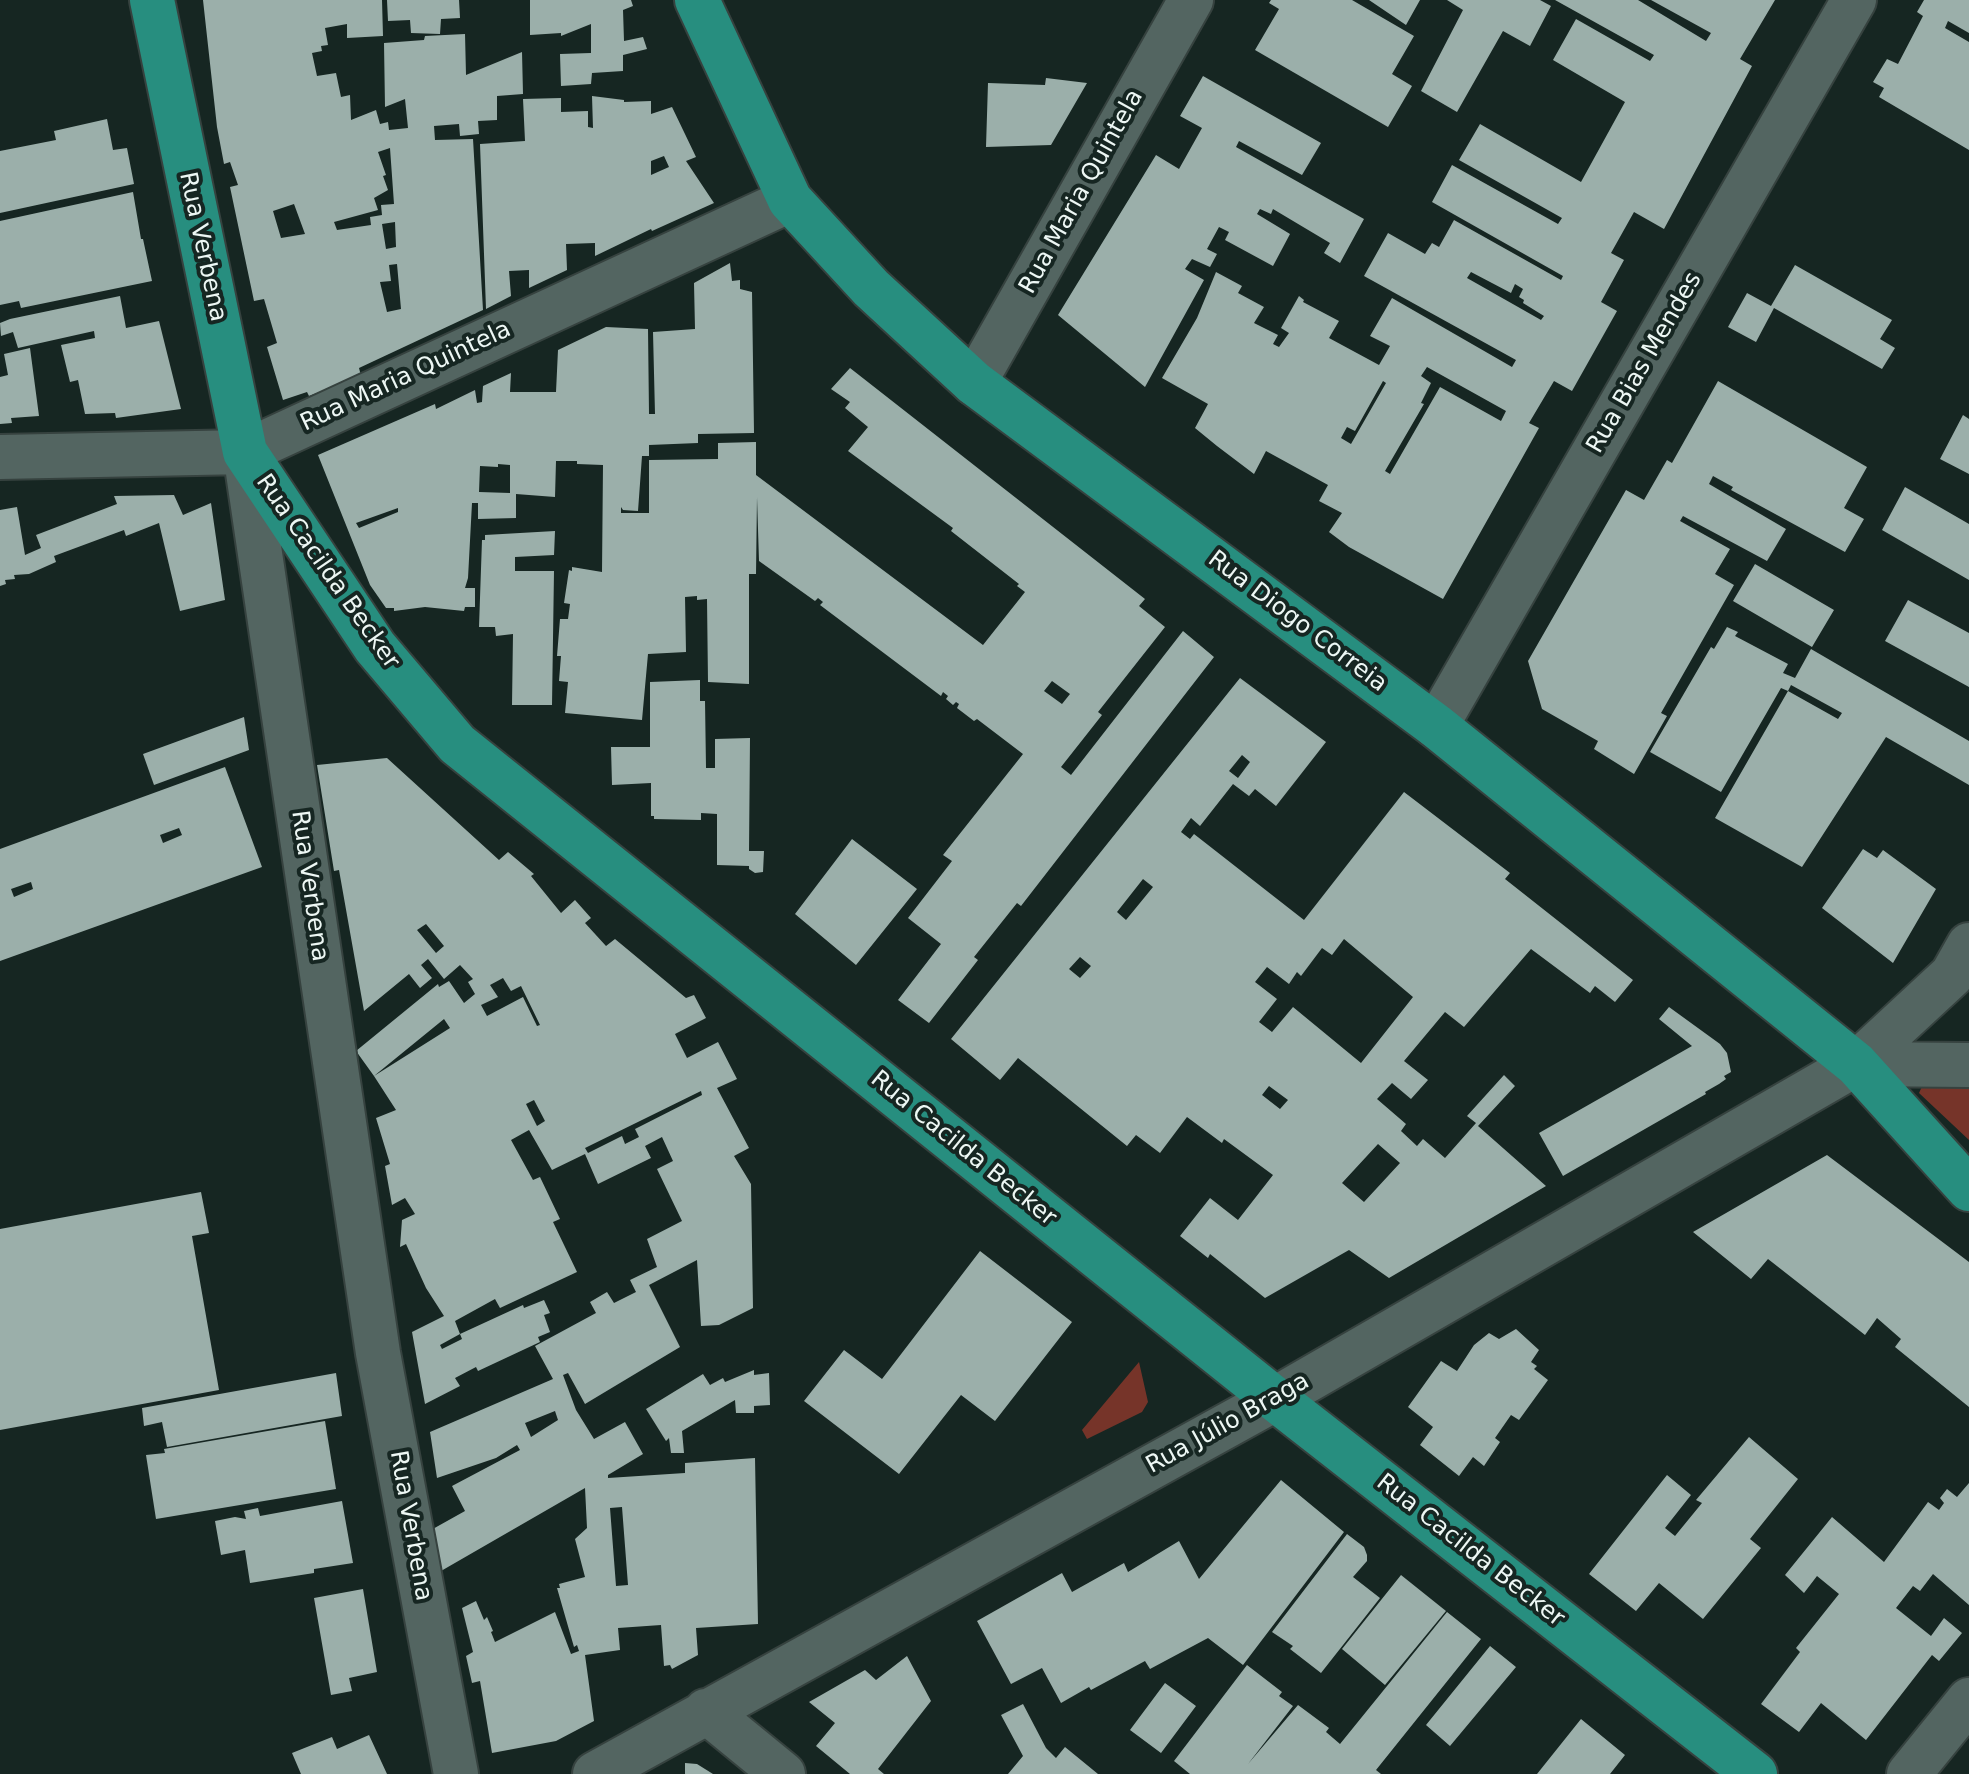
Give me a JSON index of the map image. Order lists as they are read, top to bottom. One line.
{"streets":{"main road":["Rua Verbena","Rua Cacilda Becker","Rua Diogo Correia"],"street":["Rua Maria Quintela","Rua Bias Mendes","Rua Júlio Braga"]},"crossings":[["Rua Maria Quintela","Rua Verbena"],["Rua Maria Quintela","Rua Cacilda Becker"],["Rua Maria Quintela","Rua Diogo Correia"],["Rua Verbena","Rua Cacilda Becker"],["Rua Bias Mendes","Rua Diogo Correia"],["Rua Cacilda Becker","Rua Júlio Braga"],["Rua Diogo Correia","Rua Júlio Braga"]]}
